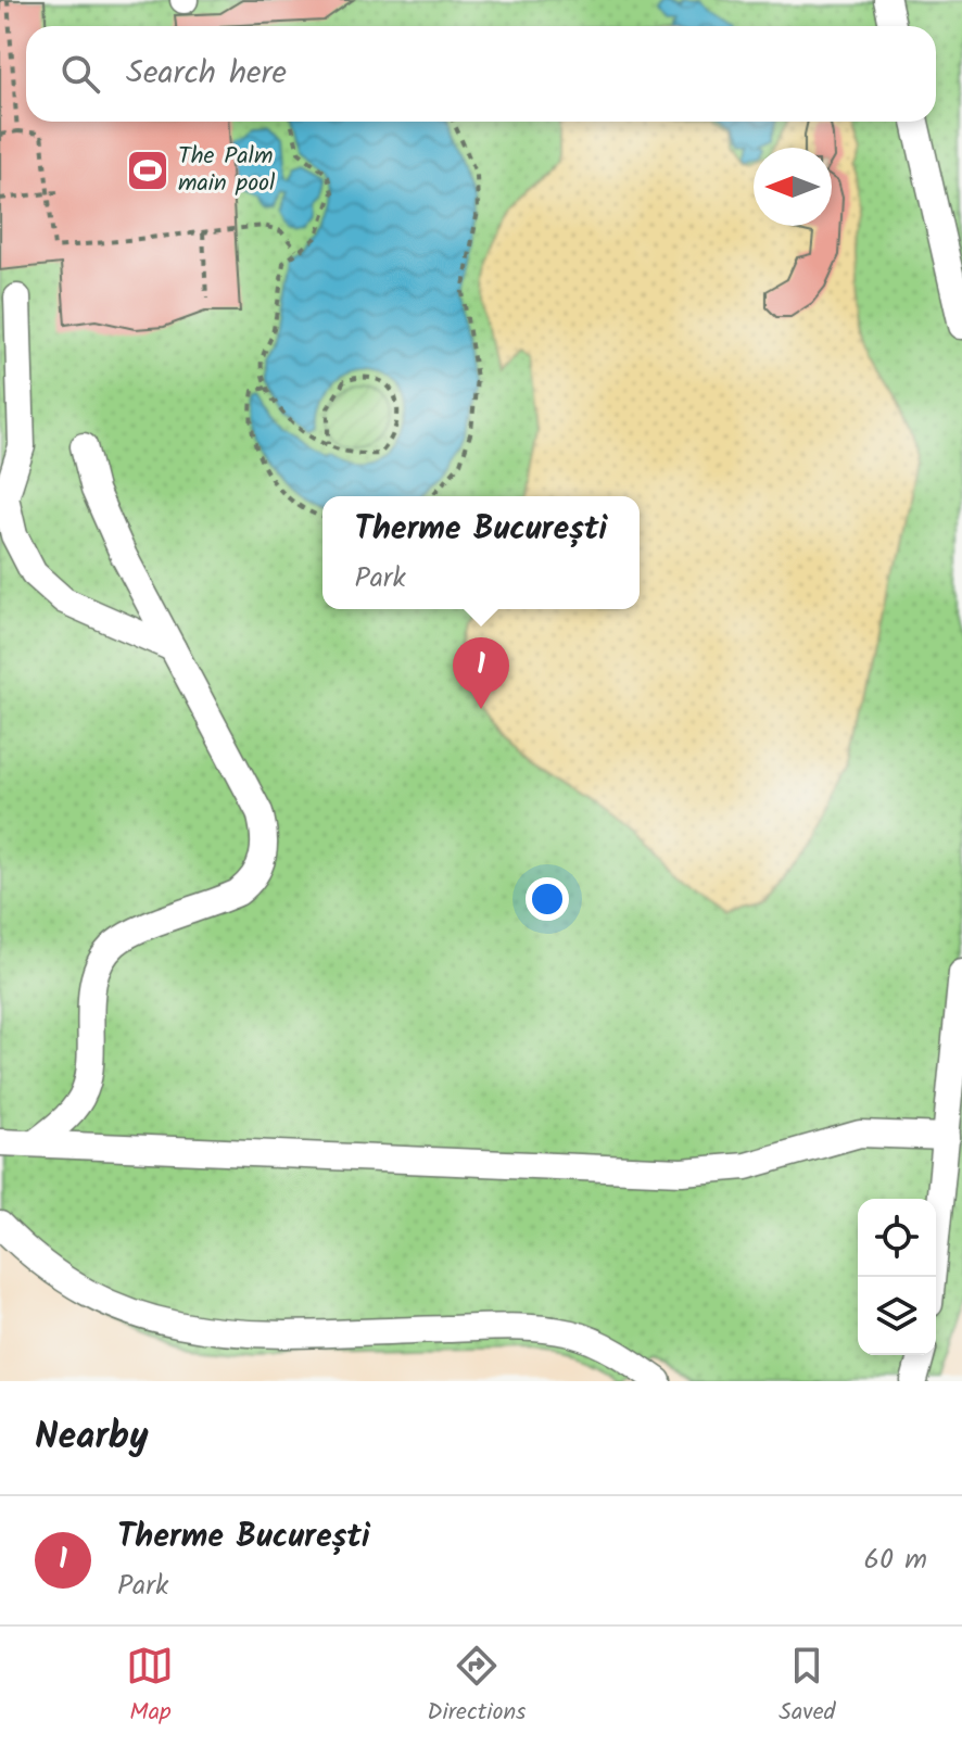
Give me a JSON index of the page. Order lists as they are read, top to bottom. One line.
{"places":{"sports":["The Palm main pool"]},"north":"left","page":{"search":"Search here","popup":["Therme București","Park"],"pins":"1","heading":"Nearby","list":[{"mark":"1","name":"Therme București","note":"Park","value":"60 m"}],"nav":["Map","Directions","Saved"]}}
